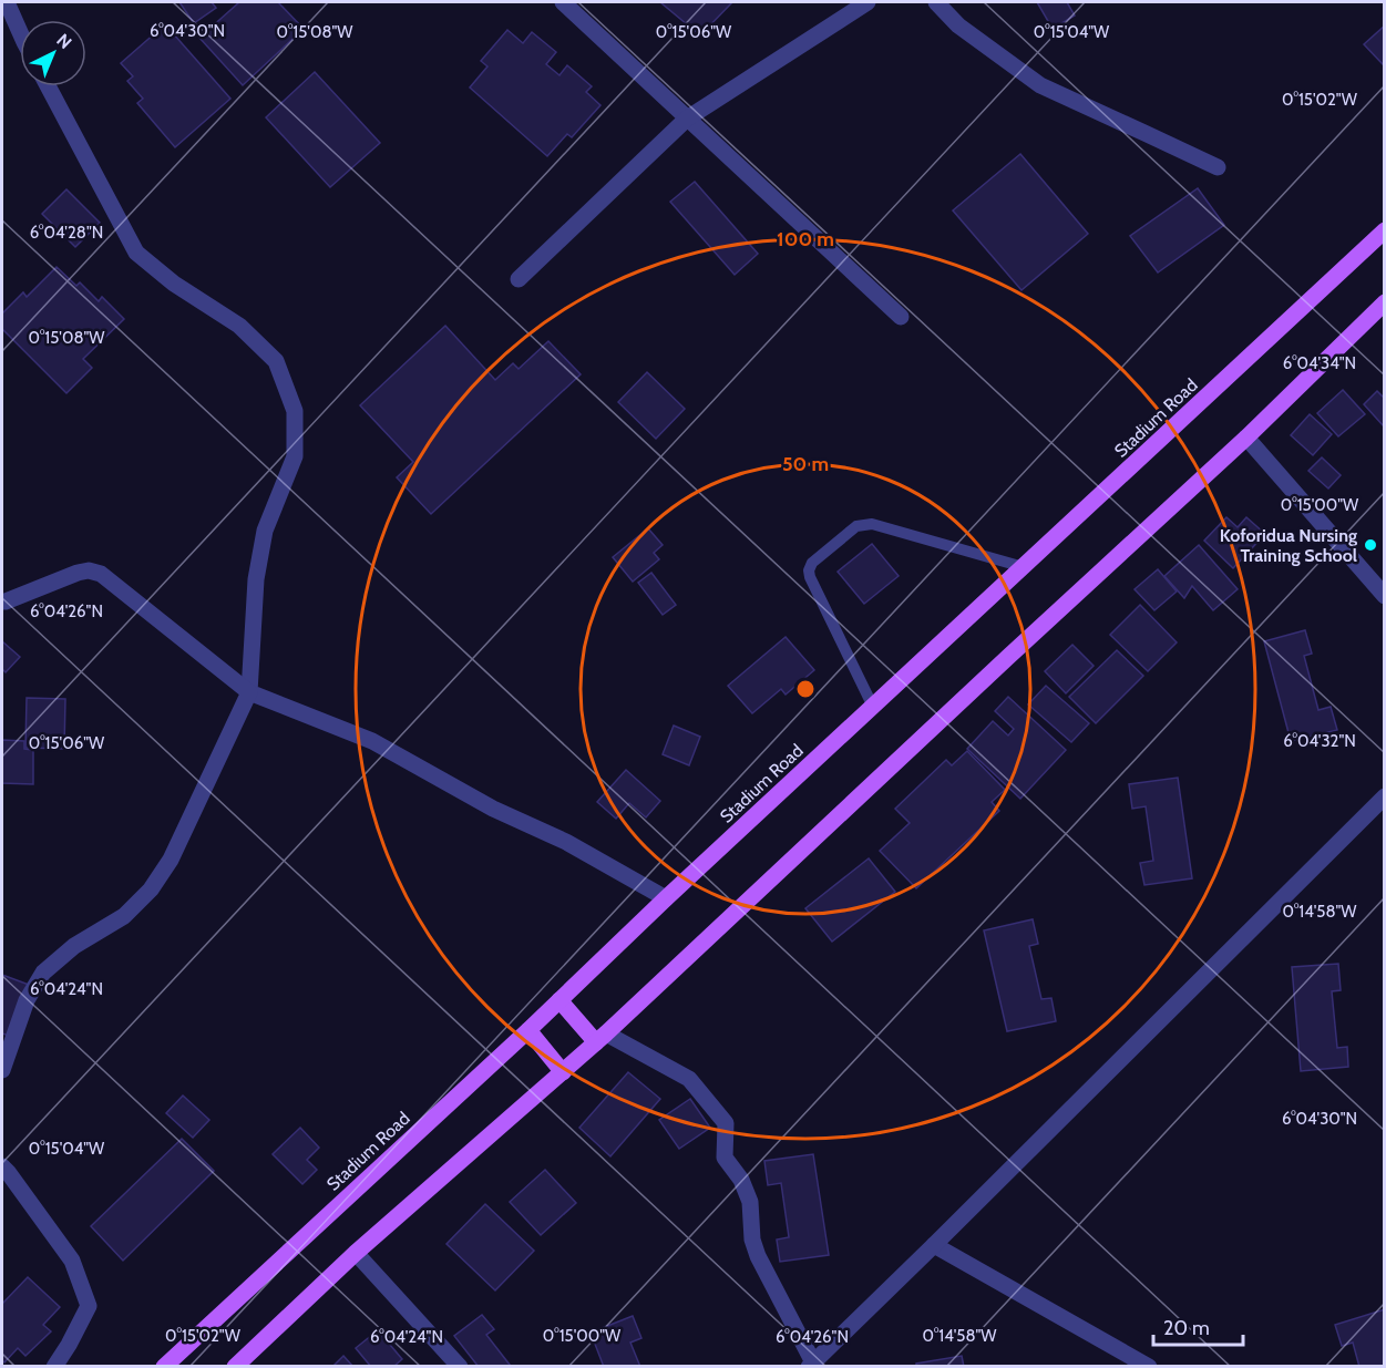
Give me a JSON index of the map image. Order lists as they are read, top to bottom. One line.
{"streets":{"main road":["Stadium Road"]},"places":["Koforidua Nursing Training School"],"scale_bar":"20 m","north":"top right","coordinates":["6°04'30\"N","0°15'08\"W","0°15'06\"W","0°15'04\"W","0°15'02\"W","6°04'28\"N","6°04'34\"N","0°15'00\"W","6°04'26\"N","6°04'32\"N","0°14'58\"W","6°04'24\"N"],"rings":["100 m","50 m"]}
